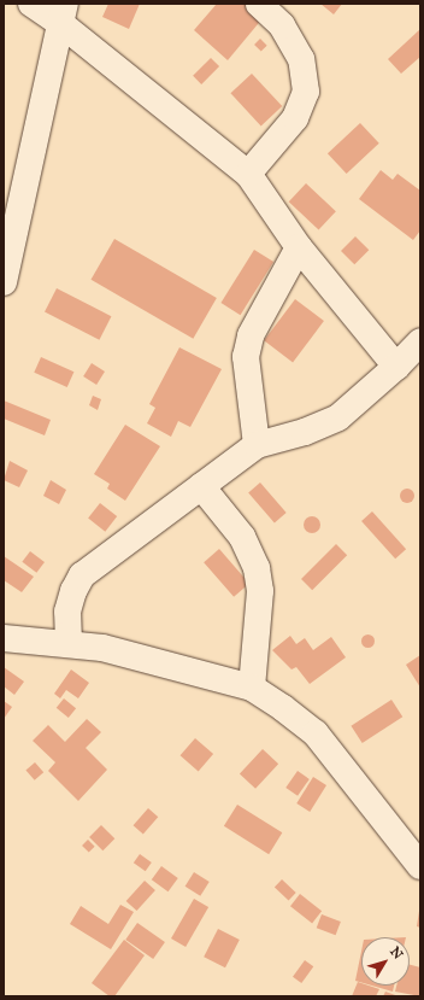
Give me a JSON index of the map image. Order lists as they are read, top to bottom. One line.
{"north":"top right"}
